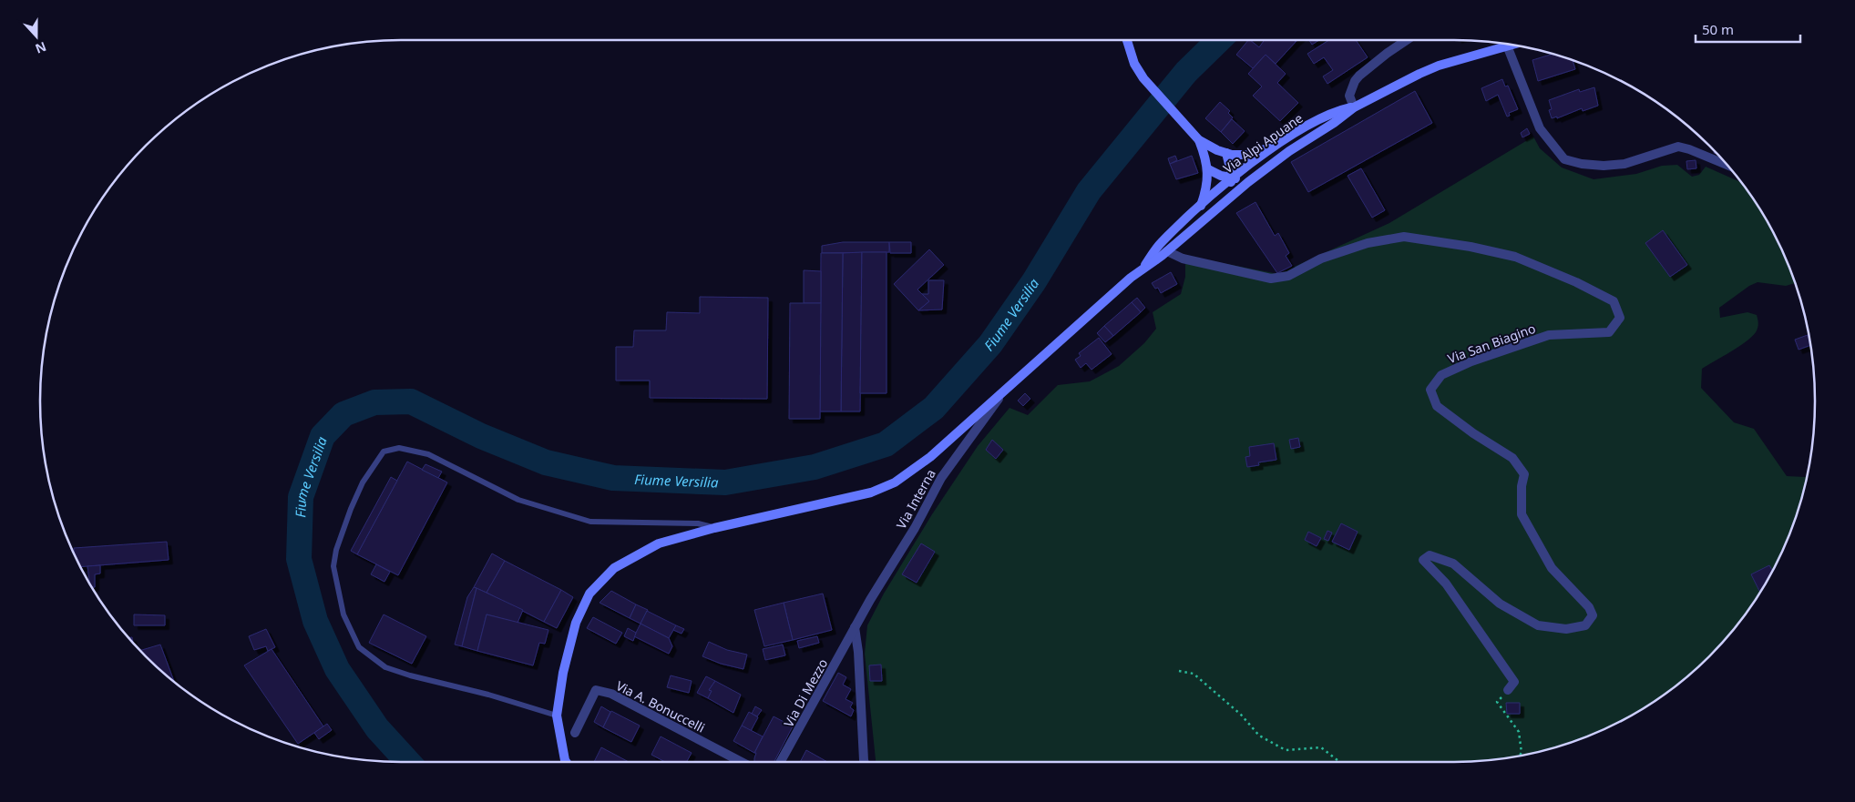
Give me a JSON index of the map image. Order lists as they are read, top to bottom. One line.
{"streets":{"main road":["Via Alpi Apuane"],"street":["Via San Biagino","Via Interna","Via Di Mezzo","Via A. Bonuccelli"]},"crossings":[["Via Interna","Via Di Mezzo"]],"water":["Fiume Versilia"],"scale_bar":"50 m","north":"bottom"}
